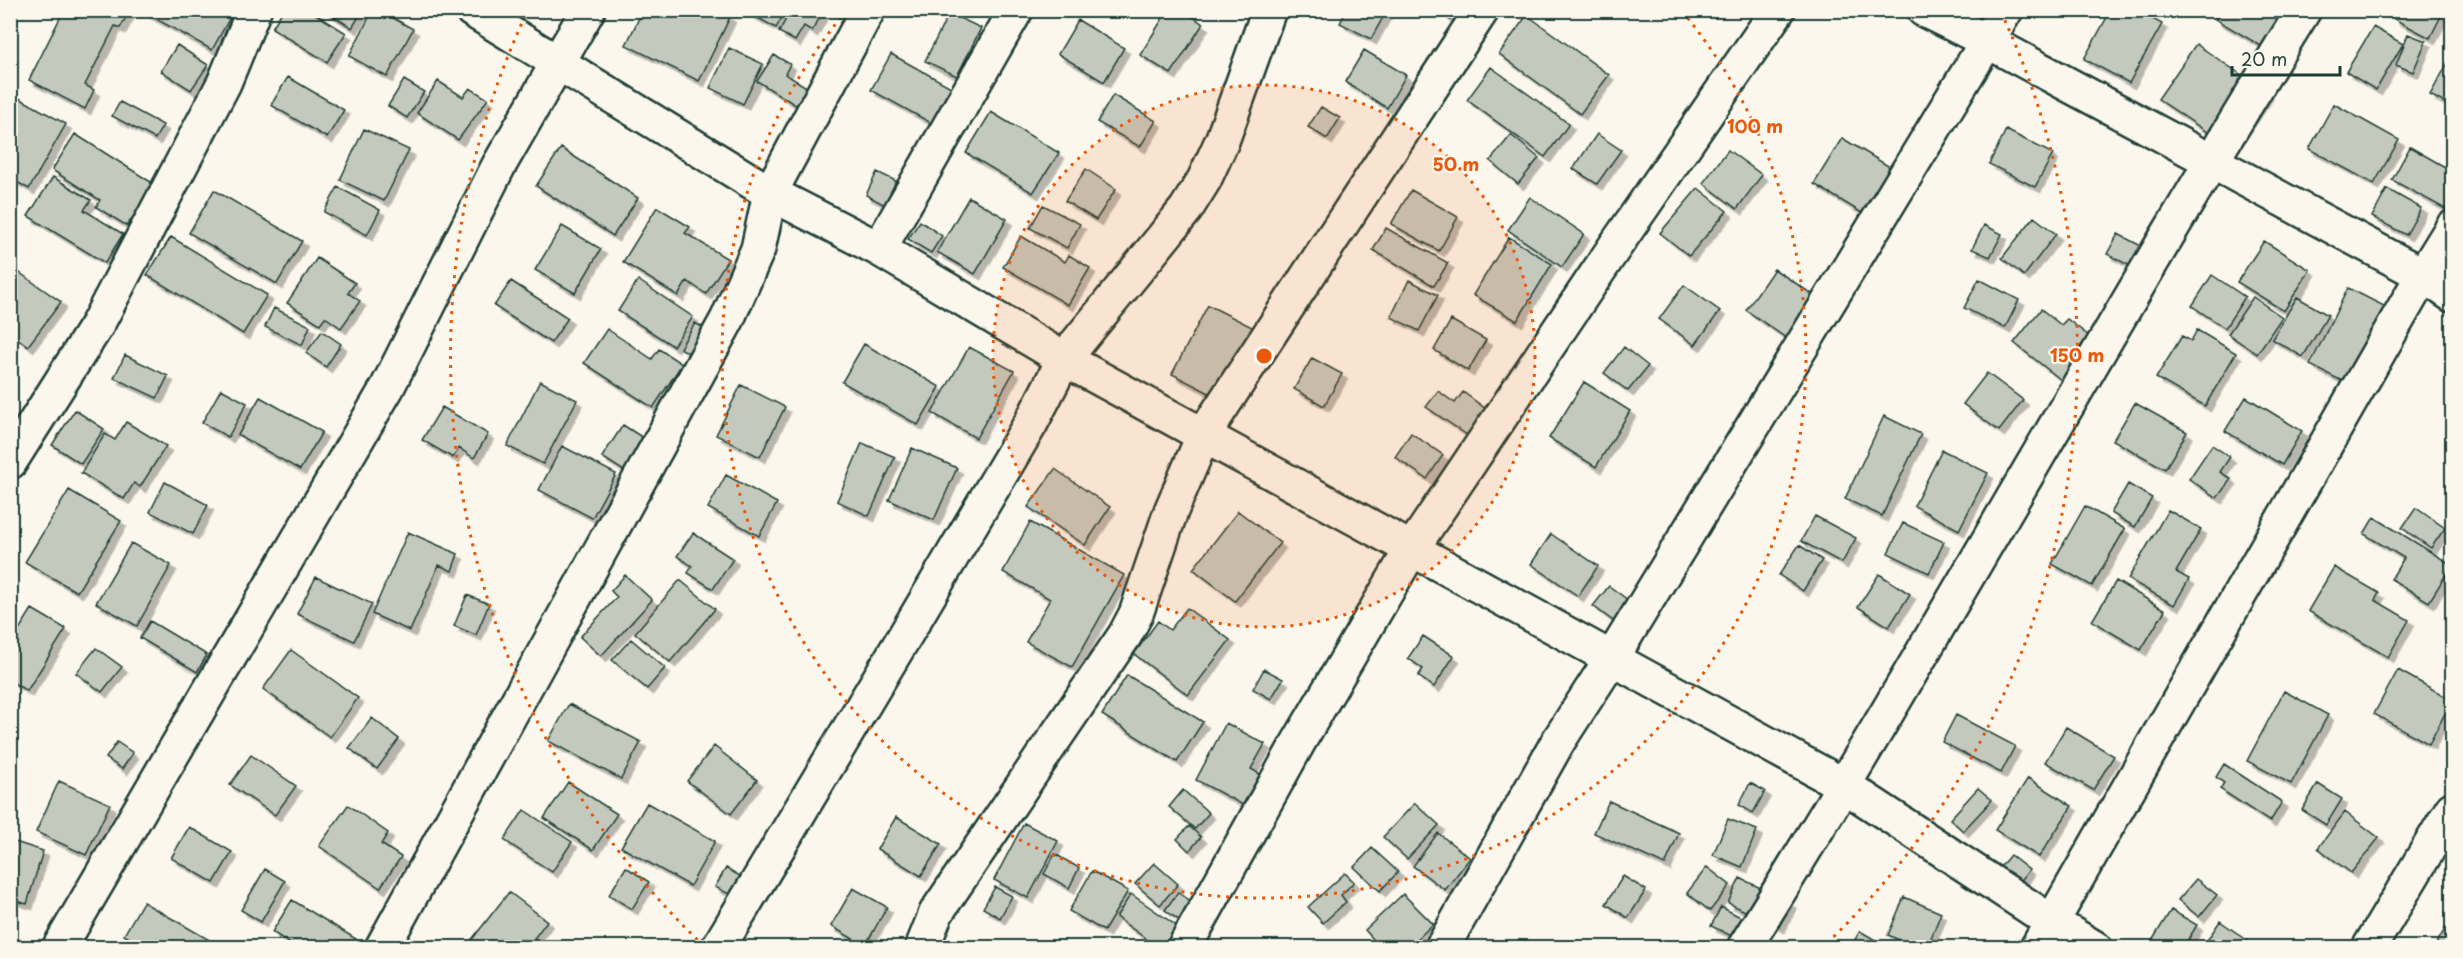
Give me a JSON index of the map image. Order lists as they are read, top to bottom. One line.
{"scale_bar":"20 m","rings":["100 m","50 m","150 m"]}
